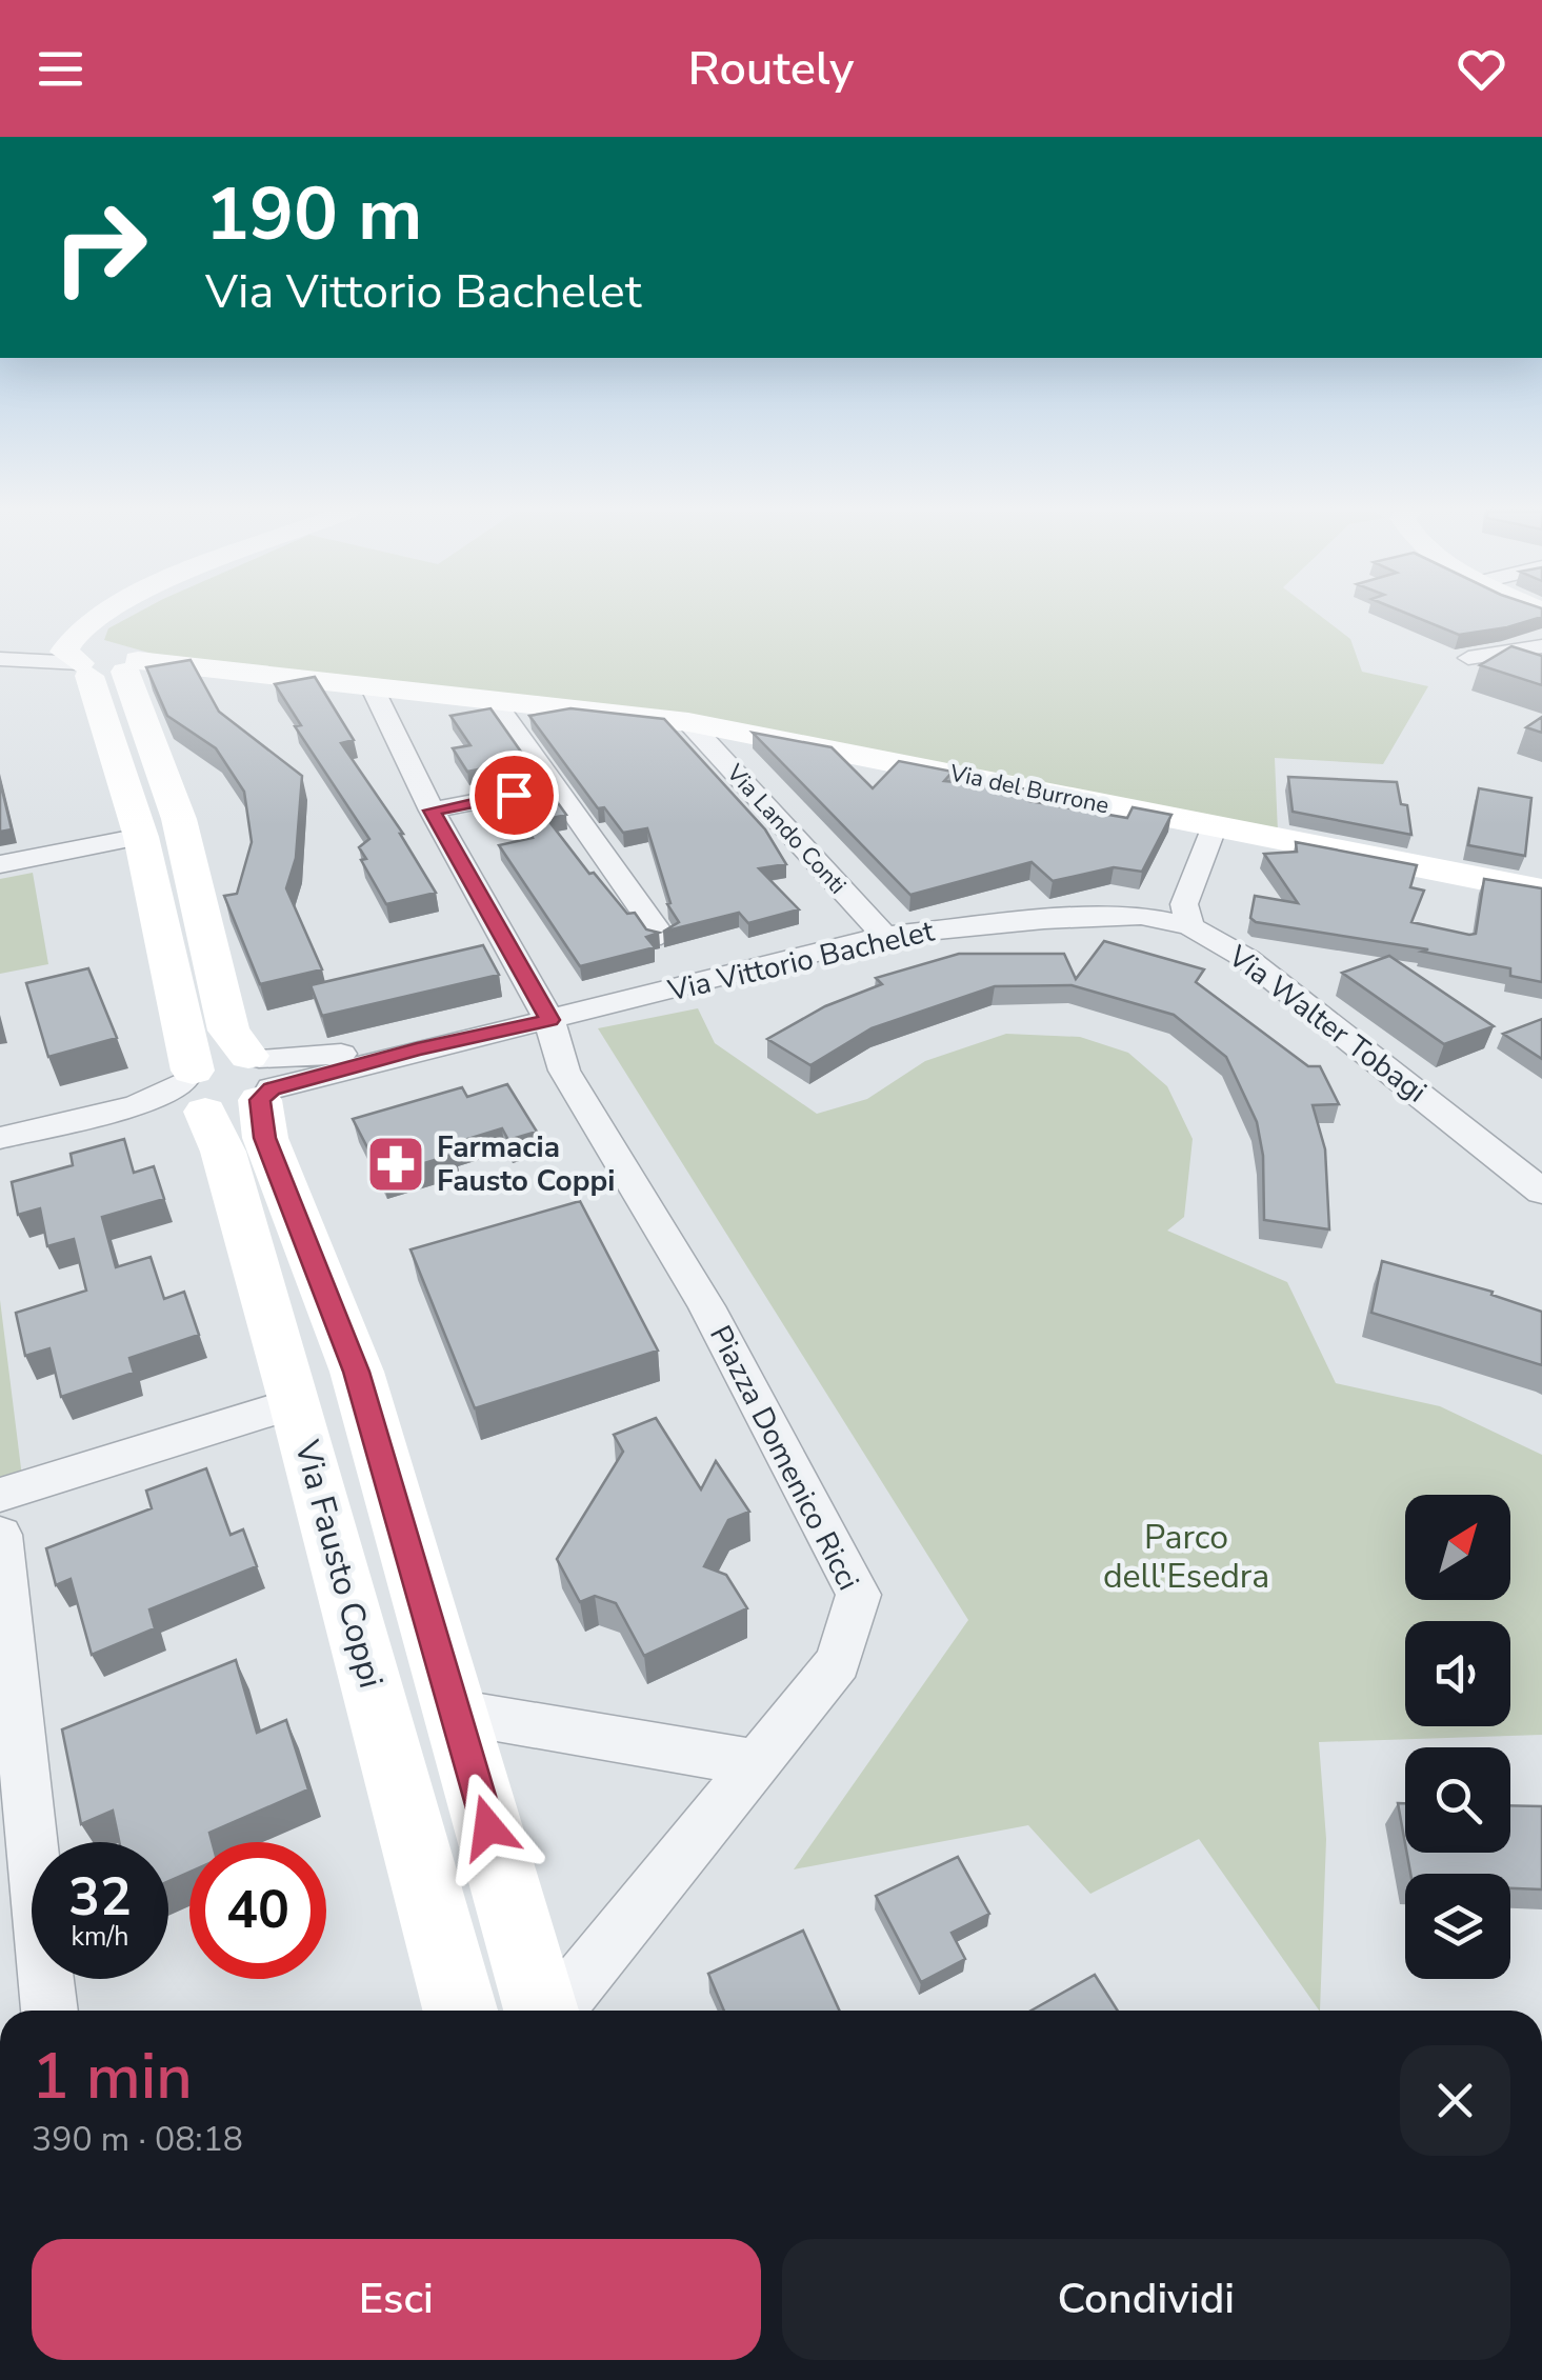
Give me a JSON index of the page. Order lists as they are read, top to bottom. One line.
{"streets":{"street":["Via del Burrone","Via Lando Conti","Via Vittorio Bachelet","Via Walter Tobagi","Piazza Domenico Ricci","Via Fausto Coppi"]},"crossings":[["Via del Burrone","Via Lando Conti"],["Via del Burrone","Piazza Domenico Ricci"],["Via del Burrone","Via Fausto Coppi"],["Via Lando Conti","Via Vittorio Bachelet"],["Via Vittorio Bachelet","Via Walter Tobagi"],["Via Vittorio Bachelet","Piazza Domenico Ricci"],["Via Vittorio Bachelet","Via Fausto Coppi"]],"parks":["Parco dell'Esedra"],"places":{"pharmacy":["Farmacia Fausto Coppi"]},"north":"top right","page":{"header":"Routely","turn":["190 m","Via Vittorio Bachelet"],"speed":"32 km/h","limit":"40","heading":["1 min","390 m · 08:18"],"buttons":["Esci","Condividi"]}}
